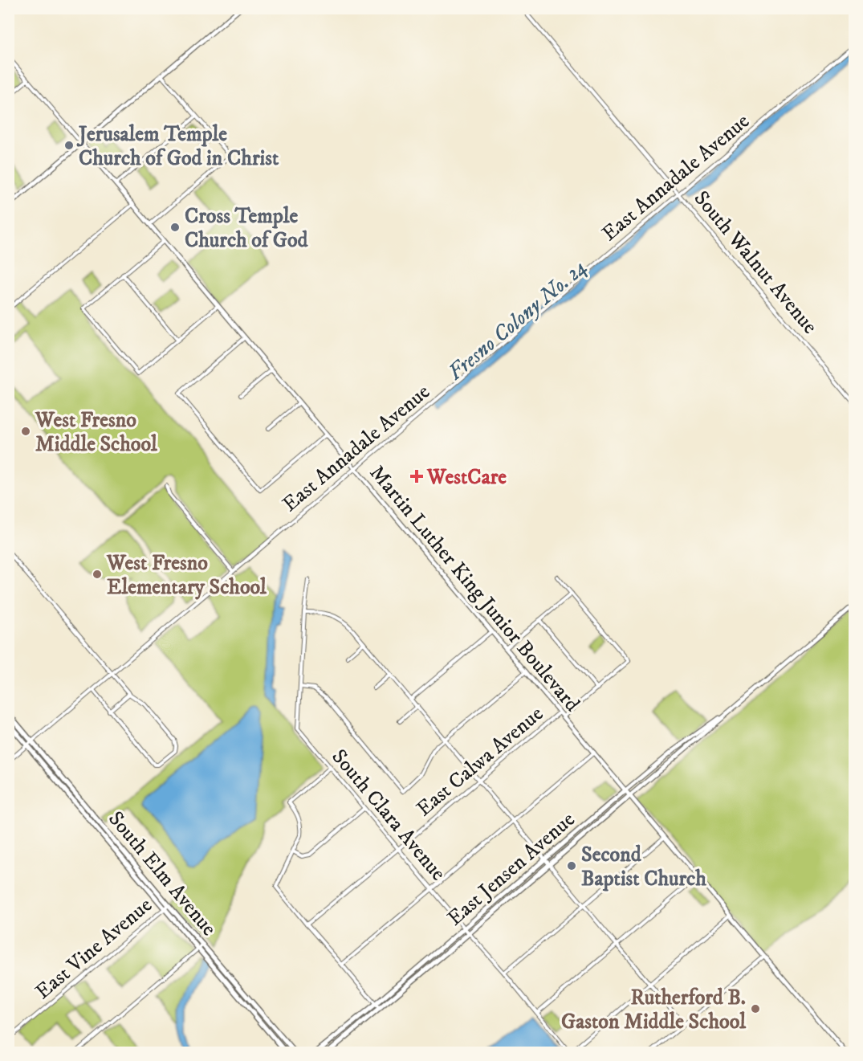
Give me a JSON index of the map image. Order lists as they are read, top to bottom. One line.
{"streets":{"main road":["East Jensen Avenue","South Elm Avenue"],"street":["East Annadale Avenue","South Walnut Avenue","Martin Luther King Junior Boulevard","East Calwa Avenue","South Clara Avenue","East Vine Avenue"]},"crossings":[["East Annadale Avenue","South Walnut Avenue"],["East Annadale Avenue","Martin Luther King Junior Boulevard"],["East Annadale Avenue","South Elm Avenue"],["Martin Luther King Junior Boulevard","East Calwa Avenue"],["Martin Luther King Junior Boulevard","East Jensen Avenue"],["East Calwa Avenue","South Clara Avenue"],["South Clara Avenue","East Jensen Avenue"],["South Elm Avenue","East Vine Avenue"]],"water":["Fresno Colony No. 24"],"places":{"other":["Jerusalem Temple Church of God in Christ","Cross Temple Church of God","West Fresno Middle School","West Fresno Elementary School","Second Baptist Church","Rutherford B. Gaston Middle School"],"health":["WestCare"]}}
